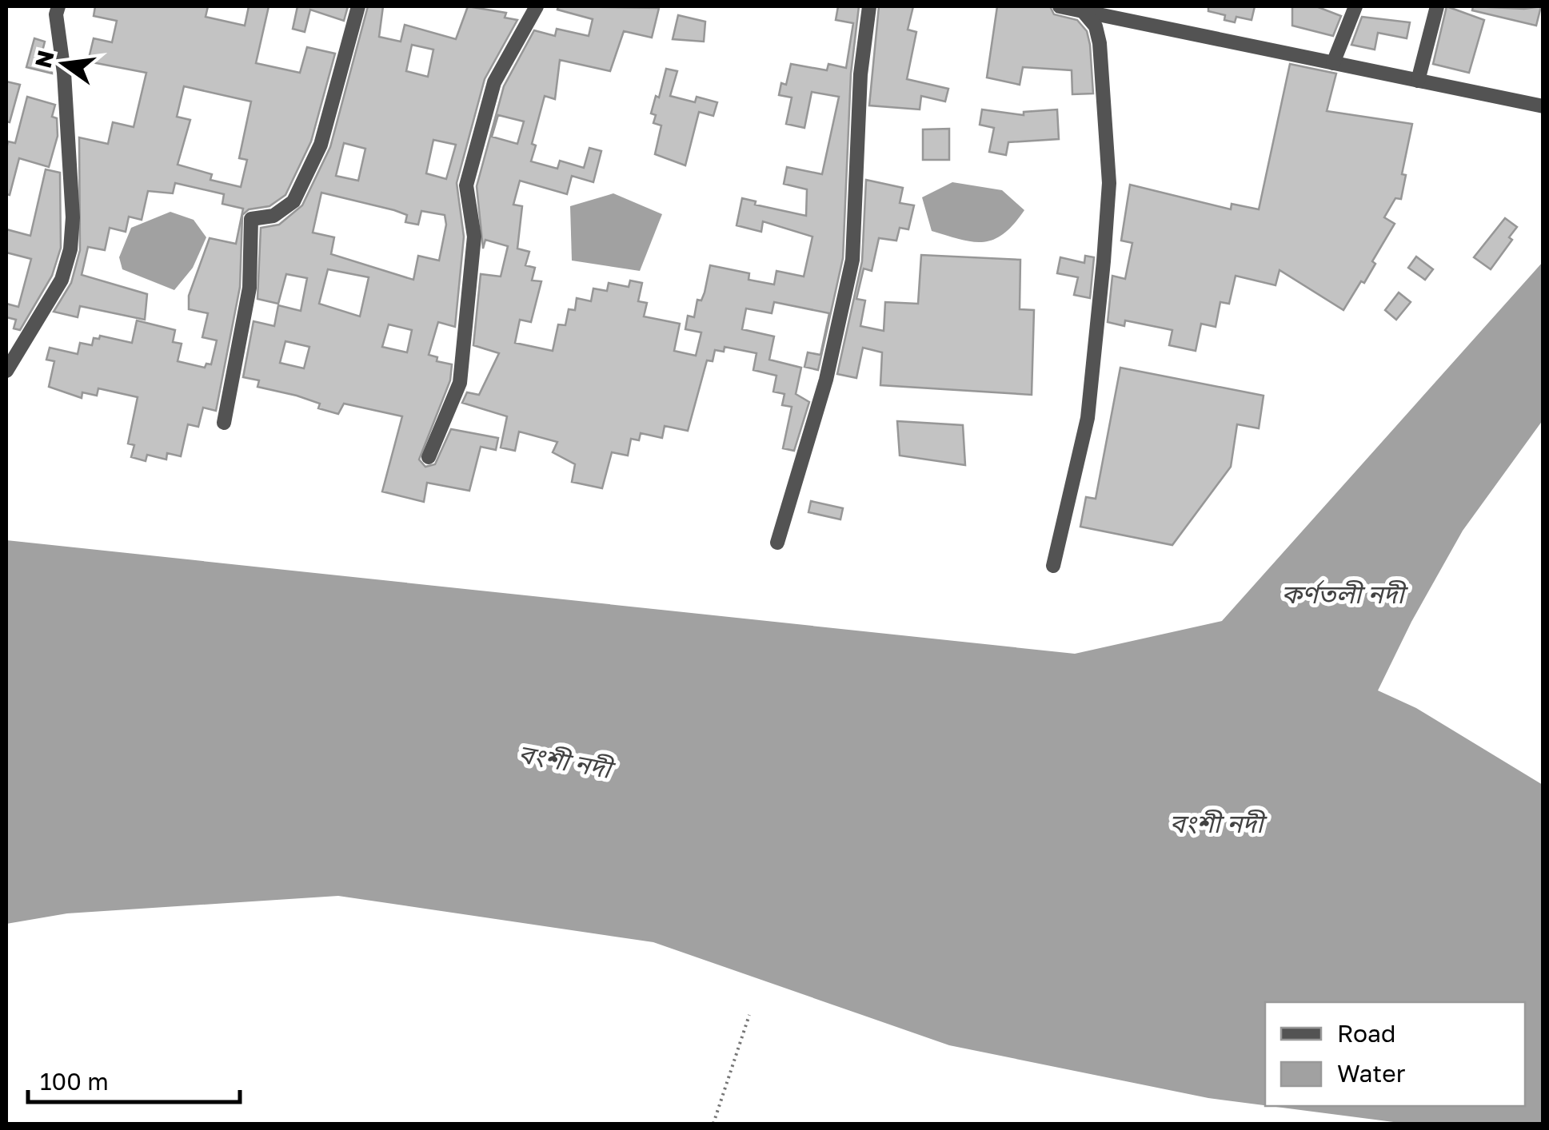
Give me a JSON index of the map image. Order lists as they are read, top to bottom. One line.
{"water":["কর্ণতলী নদী","বংশী নদী"],"legend":["Road","Water"],"scale_bar":"100 m","north":"left"}
